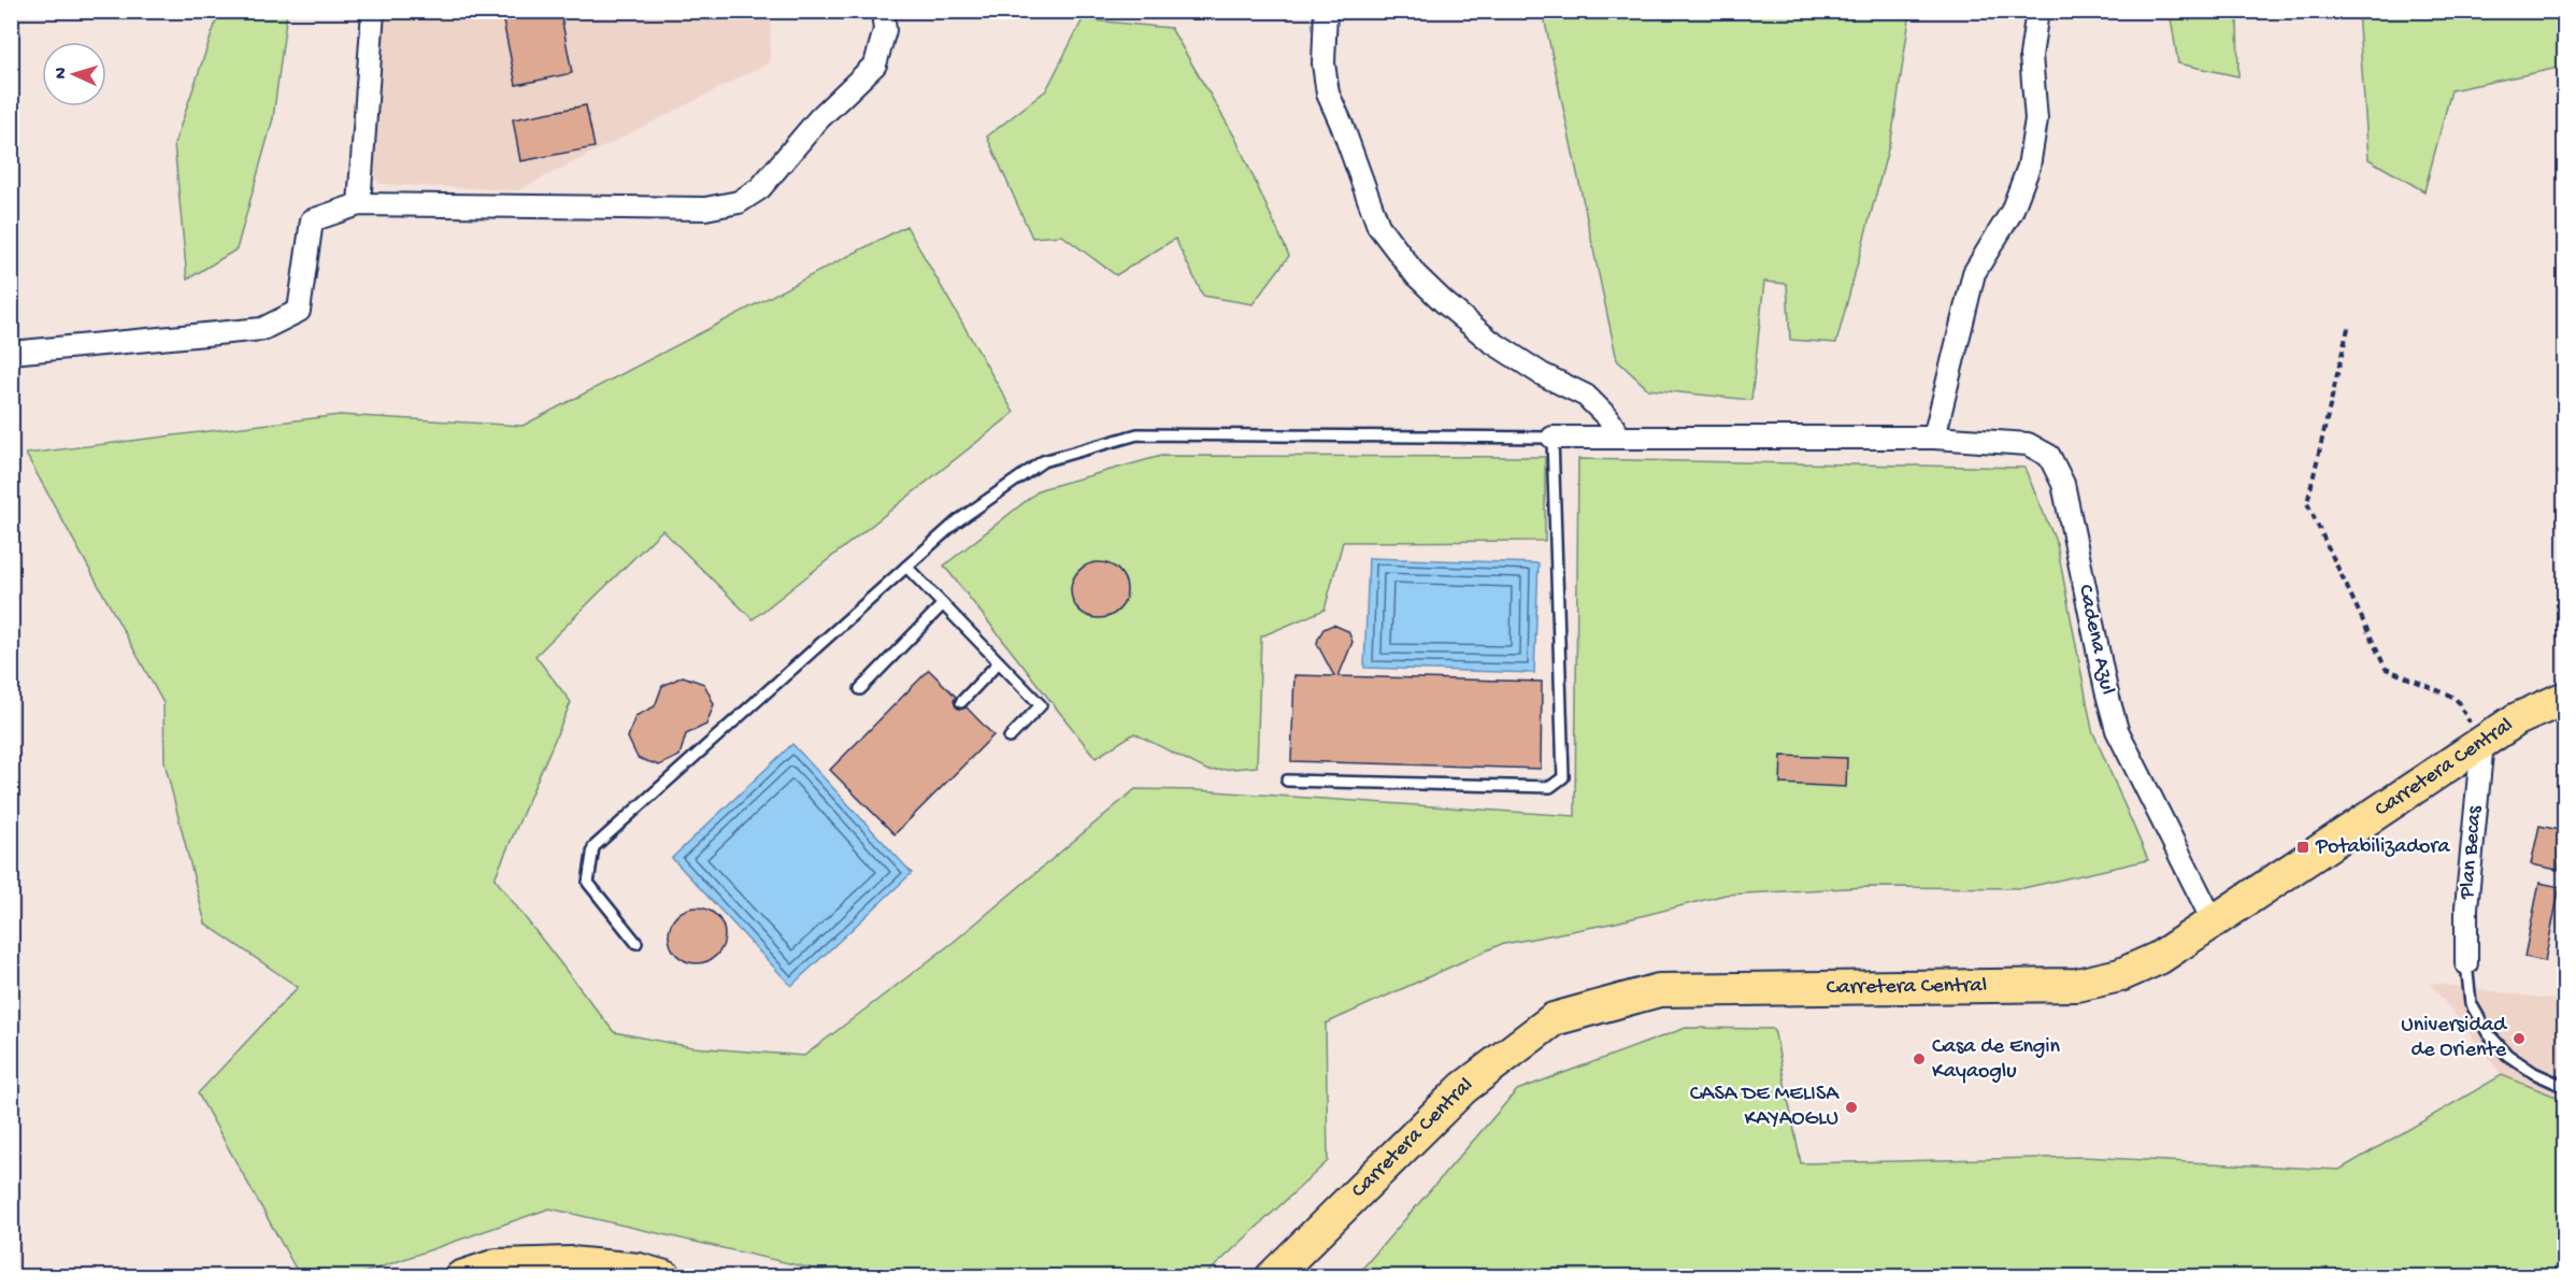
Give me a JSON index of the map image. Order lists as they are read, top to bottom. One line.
{"streets":{"main road":["Carretera Central"],"street":["Cadena Azul","Plan Becas"]},"crossings":[["Cadena Azul","Carretera Central"],["Carretera Central","Plan Becas"]],"places":{"transit":["Potabilizadora"],"other":["Universidad de Oriente","Casa de Engin Kayaoglu","CASA DE MELISA KAYAOGLU"]},"north":"left"}
